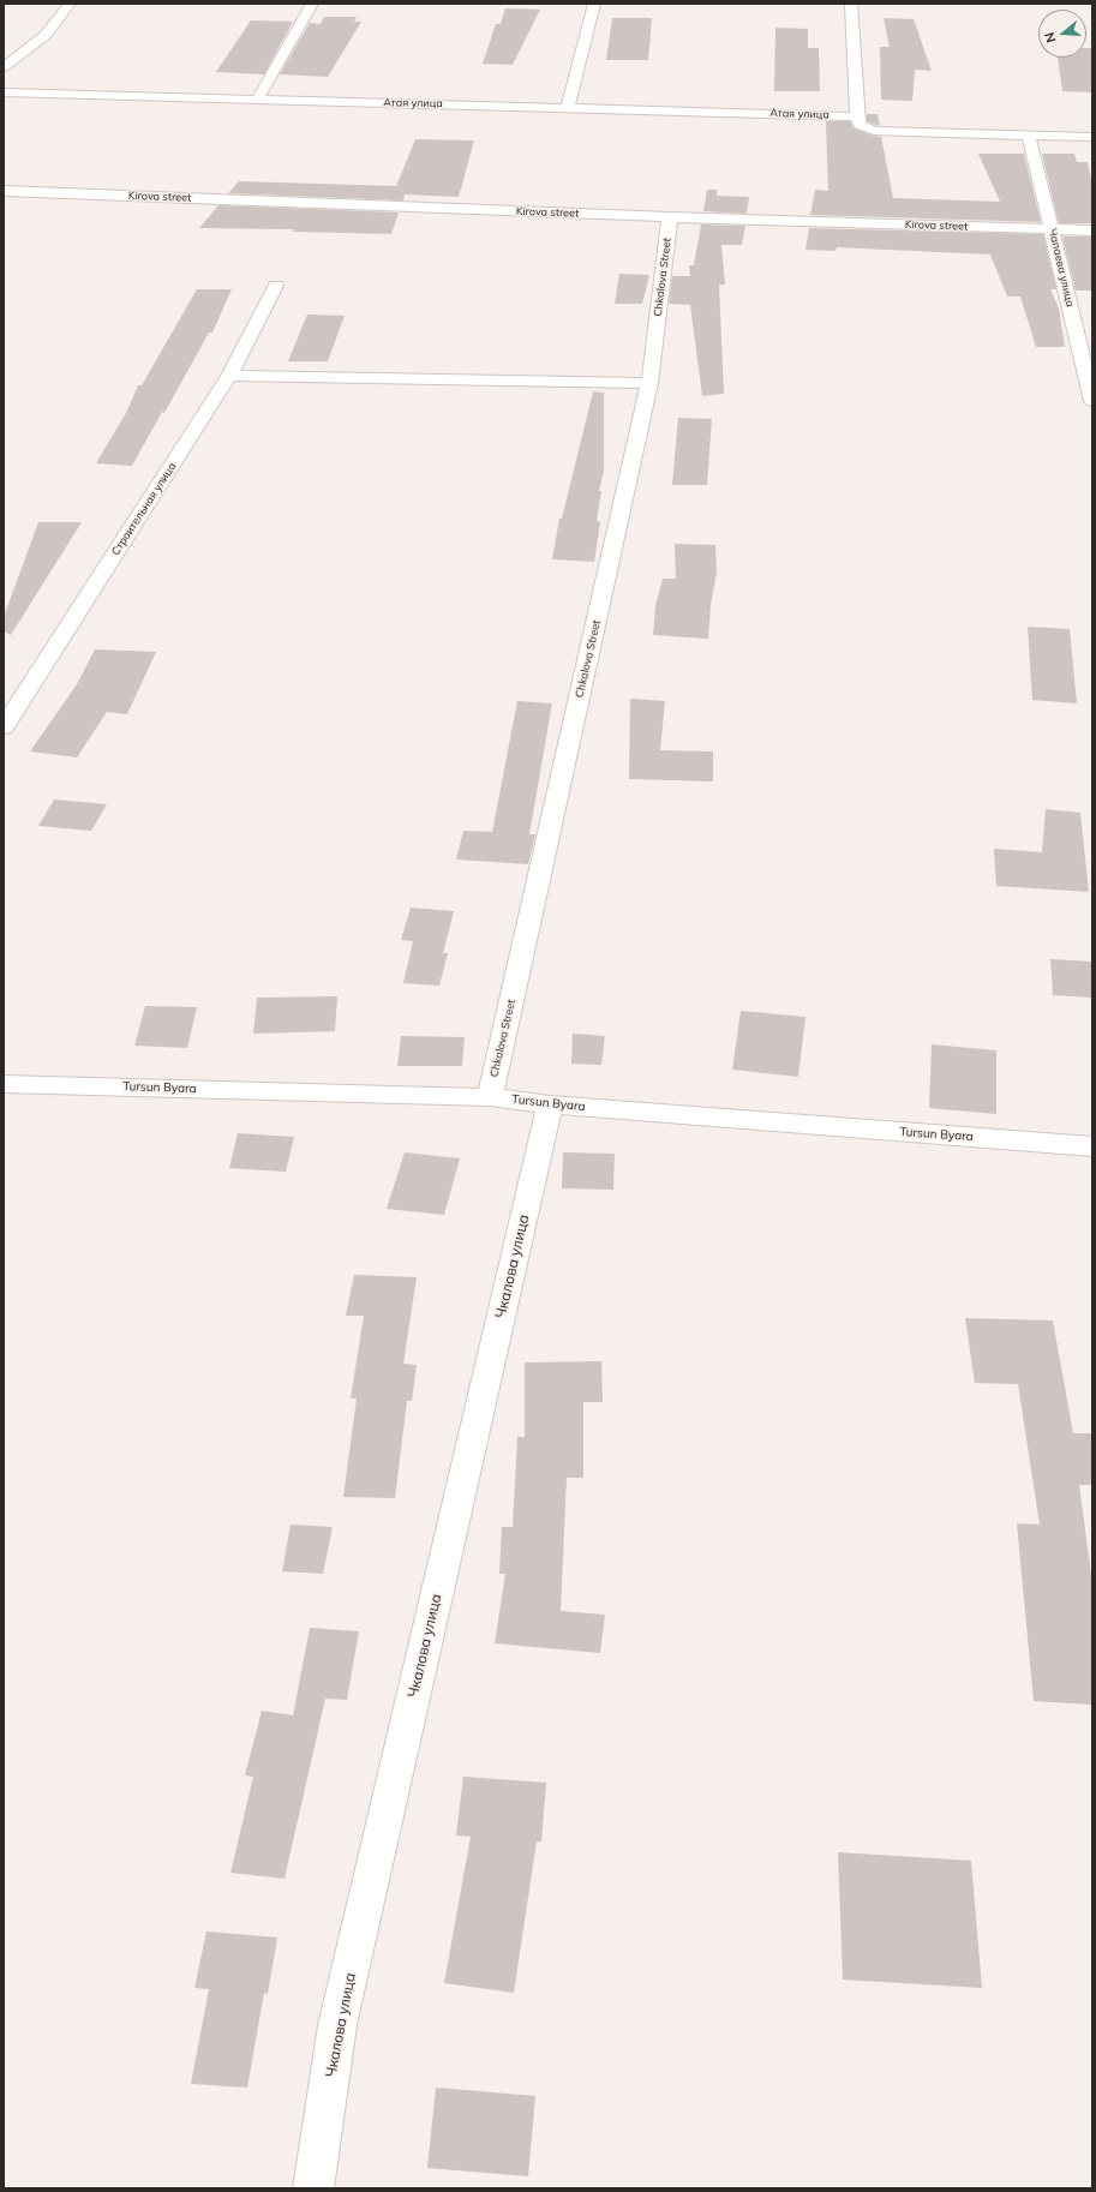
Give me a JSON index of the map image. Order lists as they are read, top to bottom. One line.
{"streets":{"street":["Атая улица","Kirova street","Чапаева улица","Chkalova Street","Строительная улица","Tursun Byara","Чкалова улица"]},"crossings":[["Kirova street","Чапаева улица"],["Kirova street","Chkalova Street"],["Chkalova Street","Tursun Byara"],["Tursun Byara","Чкалова улица"]],"north":"left"}
